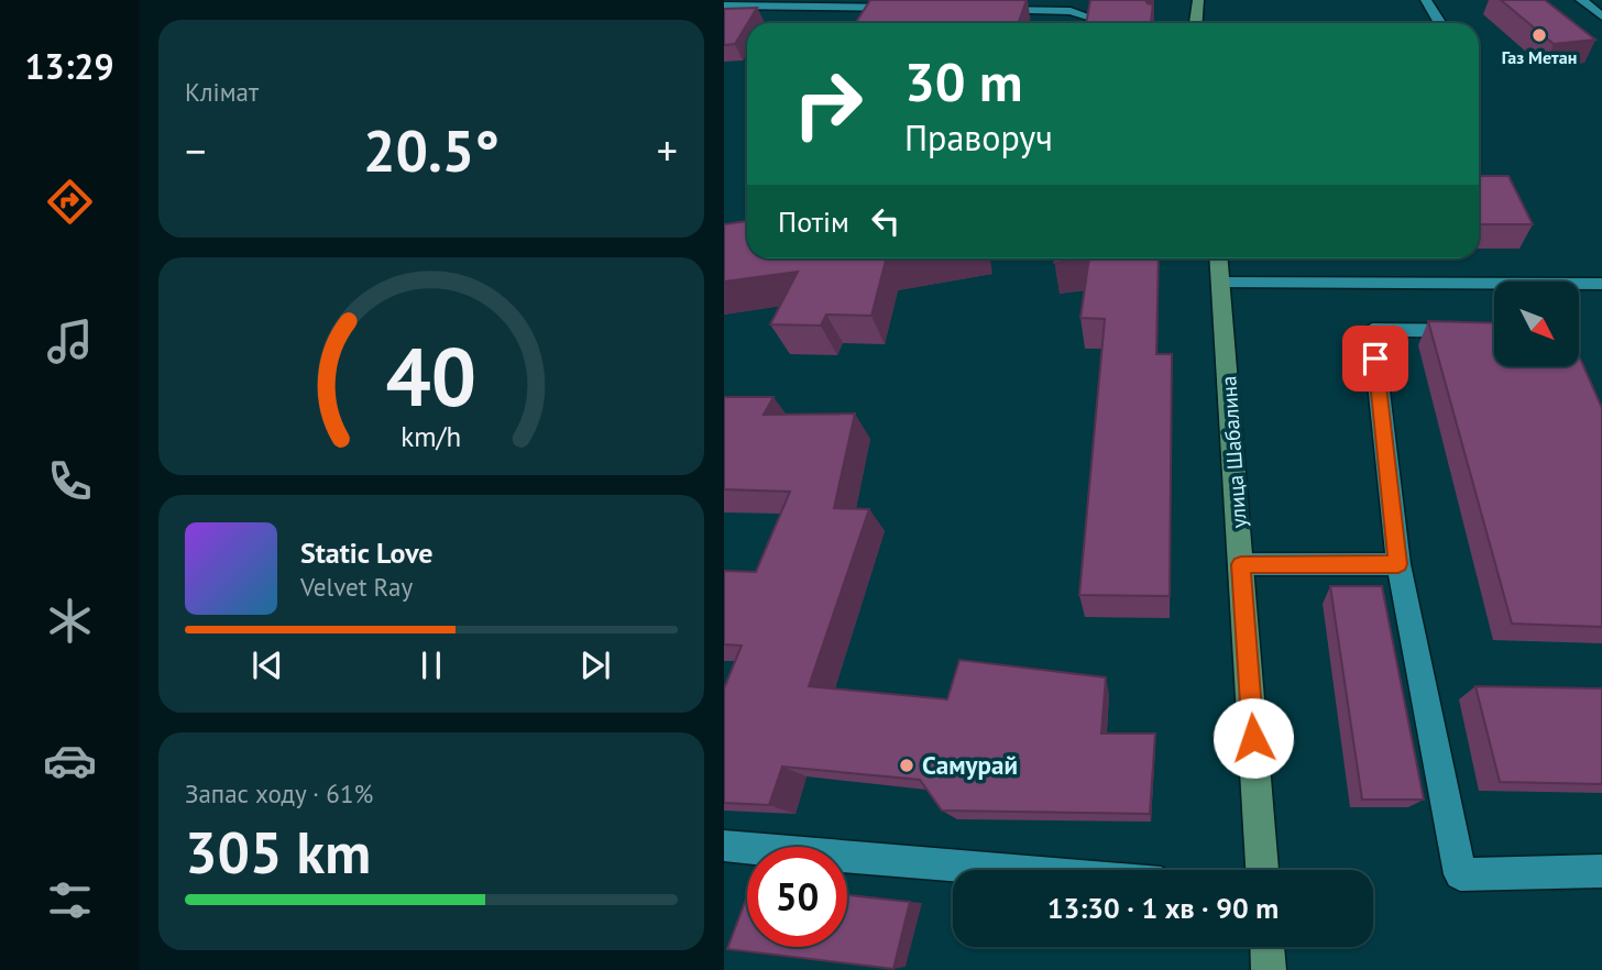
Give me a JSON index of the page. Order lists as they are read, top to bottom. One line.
{"streets":{"main road":["улица Шабалина"]},"places":["Газ Метан","Самурай"],"north":"bottom right","page":{"tabs":"13:29","tile":["Клімат",["Запас ходу · 61%","305 km"]],"turn":["30 m","Праворуч"],"heat":["−","20.5°","+"],"then":"Потім","song":["Static Love","Velvet Ray"],"limit":"50","trip":"13:30 · 1 хв · 90 m","gauge":["40","km/h"]}}
